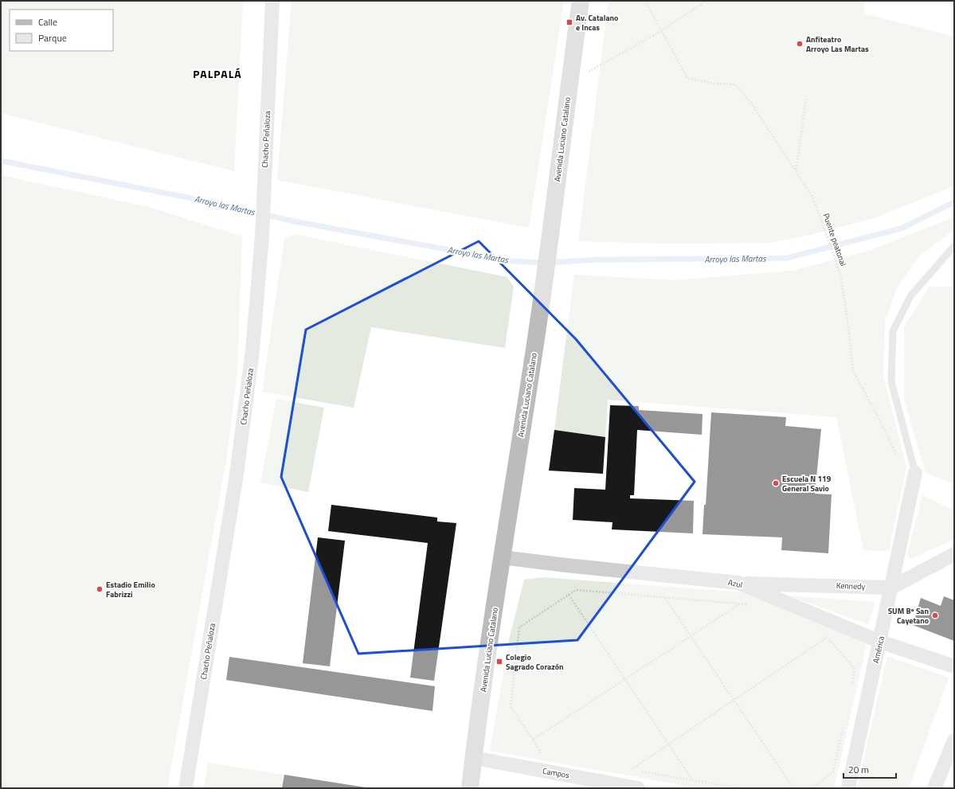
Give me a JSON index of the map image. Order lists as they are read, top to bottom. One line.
{"streets":{"main road":["Avenida Luciano Catalano"],"street":["Chacho Peñaloza","Azul","Kennedy","América","Campos"],"path":["Puente peatonal"]},"crossings":[["Avenida Luciano Catalano","Azul"],["Avenida Luciano Catalano","Campos"],["Azul","Kennedy"],["Azul","América"],["Kennedy","América"]],"districts":["PALPALÁ"],"water":["Arroyo las Martas"],"places":{"transit":["Av. Catalano e Incas","Colegio Sagrado Corazón"],"other":["Anfiteatro Arroyo Las Martas","Escuela N 119 General Savio","Estadio Emilio Fabrizzi","SUM Bº San Cayetano"]},"legend":["Calle","Parque"],"scale_bar":"20 m"}
